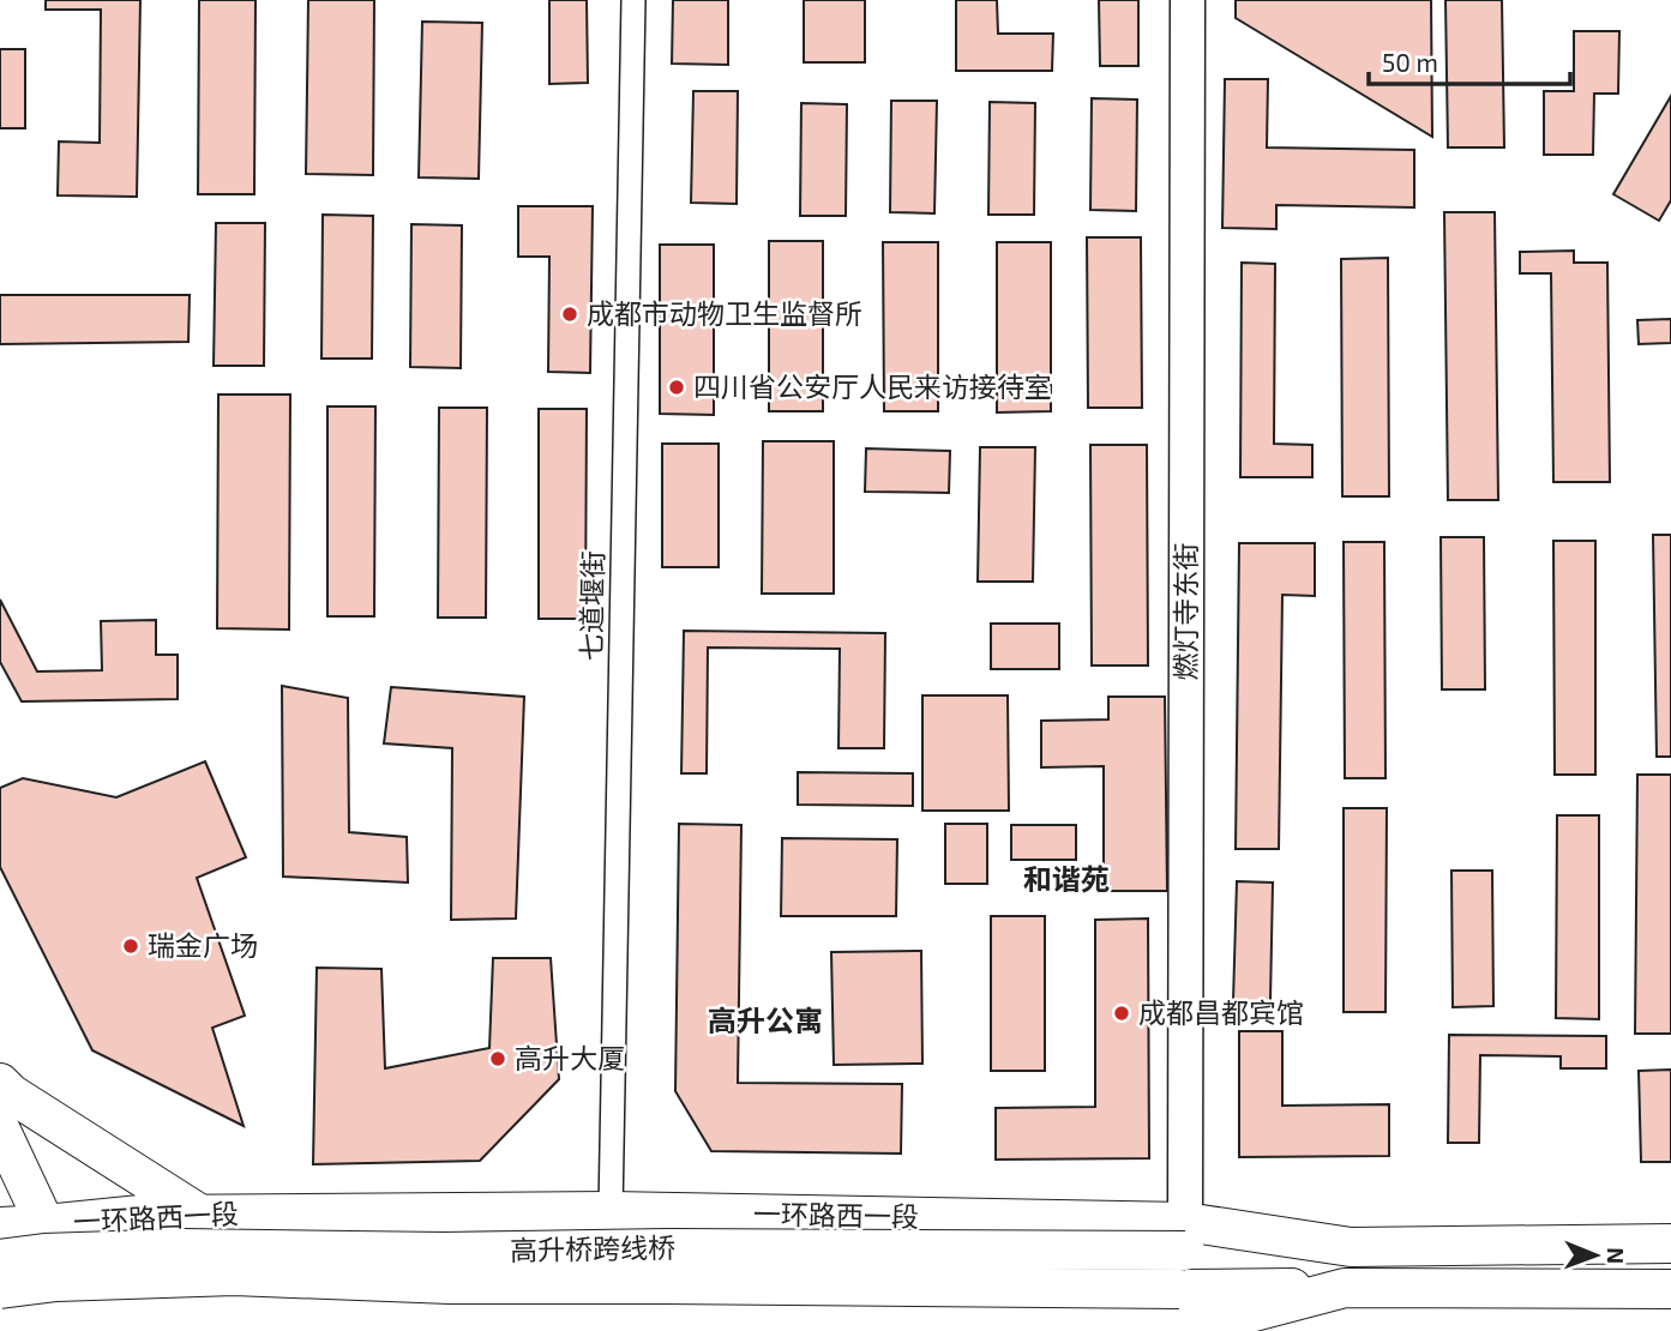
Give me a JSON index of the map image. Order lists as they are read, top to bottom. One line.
{"streets":{"main road":["一环路西一段","高升桥跨线桥"],"street":["七道堰街","燃灯寺东街"]},"crossings":[["七道堰街","一环路西一段"],["燃灯寺东街","一环路西一段"],["燃灯寺东街","高升桥跨线桥"],["一环路西一段","高升桥跨线桥"]],"districts":["和谐苑","高升公寓"],"places":["成都市动物卫生监督所","四川省公安厅人民来访接待室","瑞金广场","成都昌都宾馆","高升大厦"],"scale_bar":"50 m","north":"right"}
